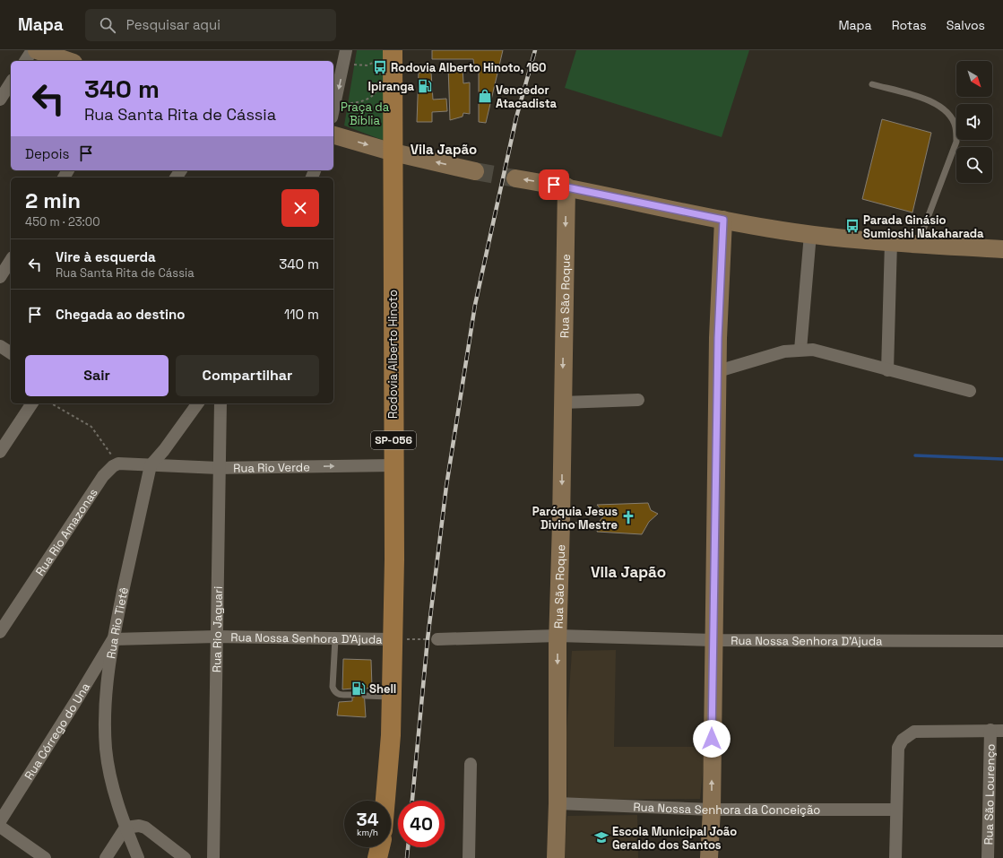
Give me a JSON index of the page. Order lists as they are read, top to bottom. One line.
{"streets":{"main road":["Rodovia Alberto Hinoto","SP-056"],"street":["Rua São Roque","Rua Rio Verde","Rua Rio Amazonas","Rua Rio Tietê","Rua Rio Jaguari","Rua Nossa Senhora D'Ajuda","Rua Córrego do Una","Rua São Lourenço","Rua Nossa Senhora da Conceição"]},"crossings":[["Rua São Roque","Rua Nossa Senhora D'Ajuda"],["Rua São Roque","Rua Nossa Senhora da Conceição"],["Rodovia Alberto Hinoto","Rua Rio Verde"],["Rodovia Alberto Hinoto","Rua Nossa Senhora D'Ajuda"],["Rua Rio Verde","Rua Rio Tietê"],["Rua Rio Verde","Rua Rio Jaguari"],["Rua Rio Tietê","Rua Nossa Senhora D'Ajuda"],["Rua Rio Tietê","Rua Córrego do Una"],["Rua Rio Jaguari","Rua Nossa Senhora D'Ajuda"],["Rua Nossa Senhora D'Ajuda","Rua Córrego do Una"]],"one_way":["Rua Rio Verde"],"districts":["Vila Japão","Vila Japão"],"parks":["Praça da Bíblia"],"places":{"bus stop":["Rodovia Alberto Hinoto, 160","Parada Ginásio Sumioshi Nakaharada"],"fuel station":["Ipiranga","Shell"],"shop":["Vencedor Atacadista"],"church":["Paróquia Jesus Divino Mestre"],"school or university":["Escola Municipal João Geraldo dos Santos"]},"north":"bottom right","page":{"header":"Mapa","search":"Pesquisar aqui","nav":["Mapa","Rotas","Salvos"],"turn":["340 m","Rua Santa Rita de Cássia"],"then":"Depois","heading":["2 min","450 m · 23:00"],"list":[{"name":"Vire à esquerda","note":"Rua Santa Rita de Cássia","value":"340 m"},{"name":"Chegada ao destino","value":"110 m"}],"buttons":["Sair","Compartilhar"],"speed":"34 km/h","limit":"40"}}
